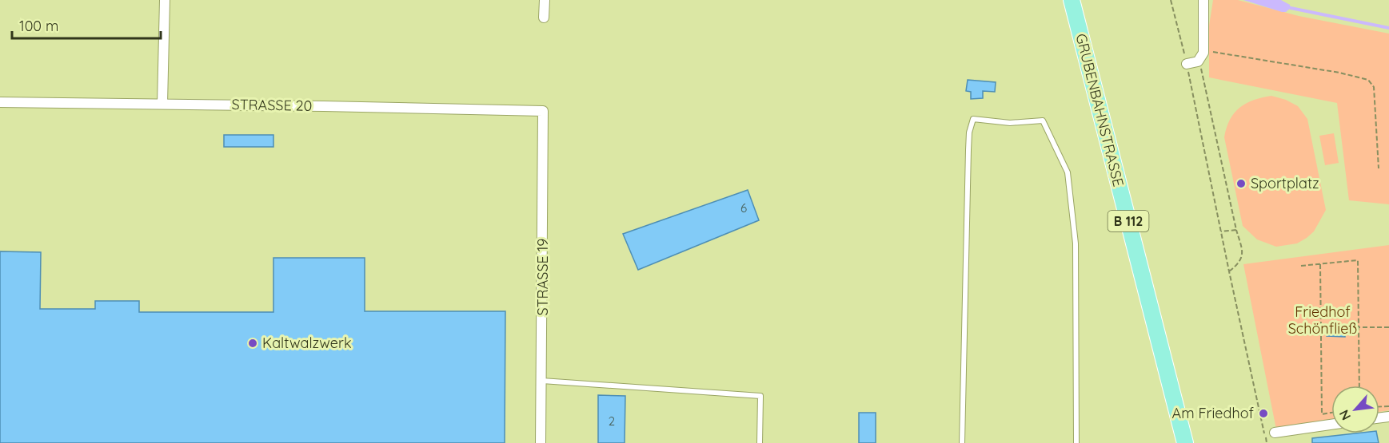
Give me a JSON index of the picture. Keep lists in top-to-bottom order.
{
  "streets": {
    "main road": ["GRUBENBAHNSTRASSE", "B 112"],
    "street": ["STRASSE 20", "STRASSE 19"]
  },
  "crossings": [
    ["STRASSE 20", "STRASSE 19"]
  ],
  "parks": ["Friedhof Schönfließ"],
  "places": ["Sportplatz", "Kaltwalzwerk", "Am Friedhof"],
  "house_numbers": ["6", "2"],
  "scale_bar": "100 m",
  "north": "bottom left"
}
